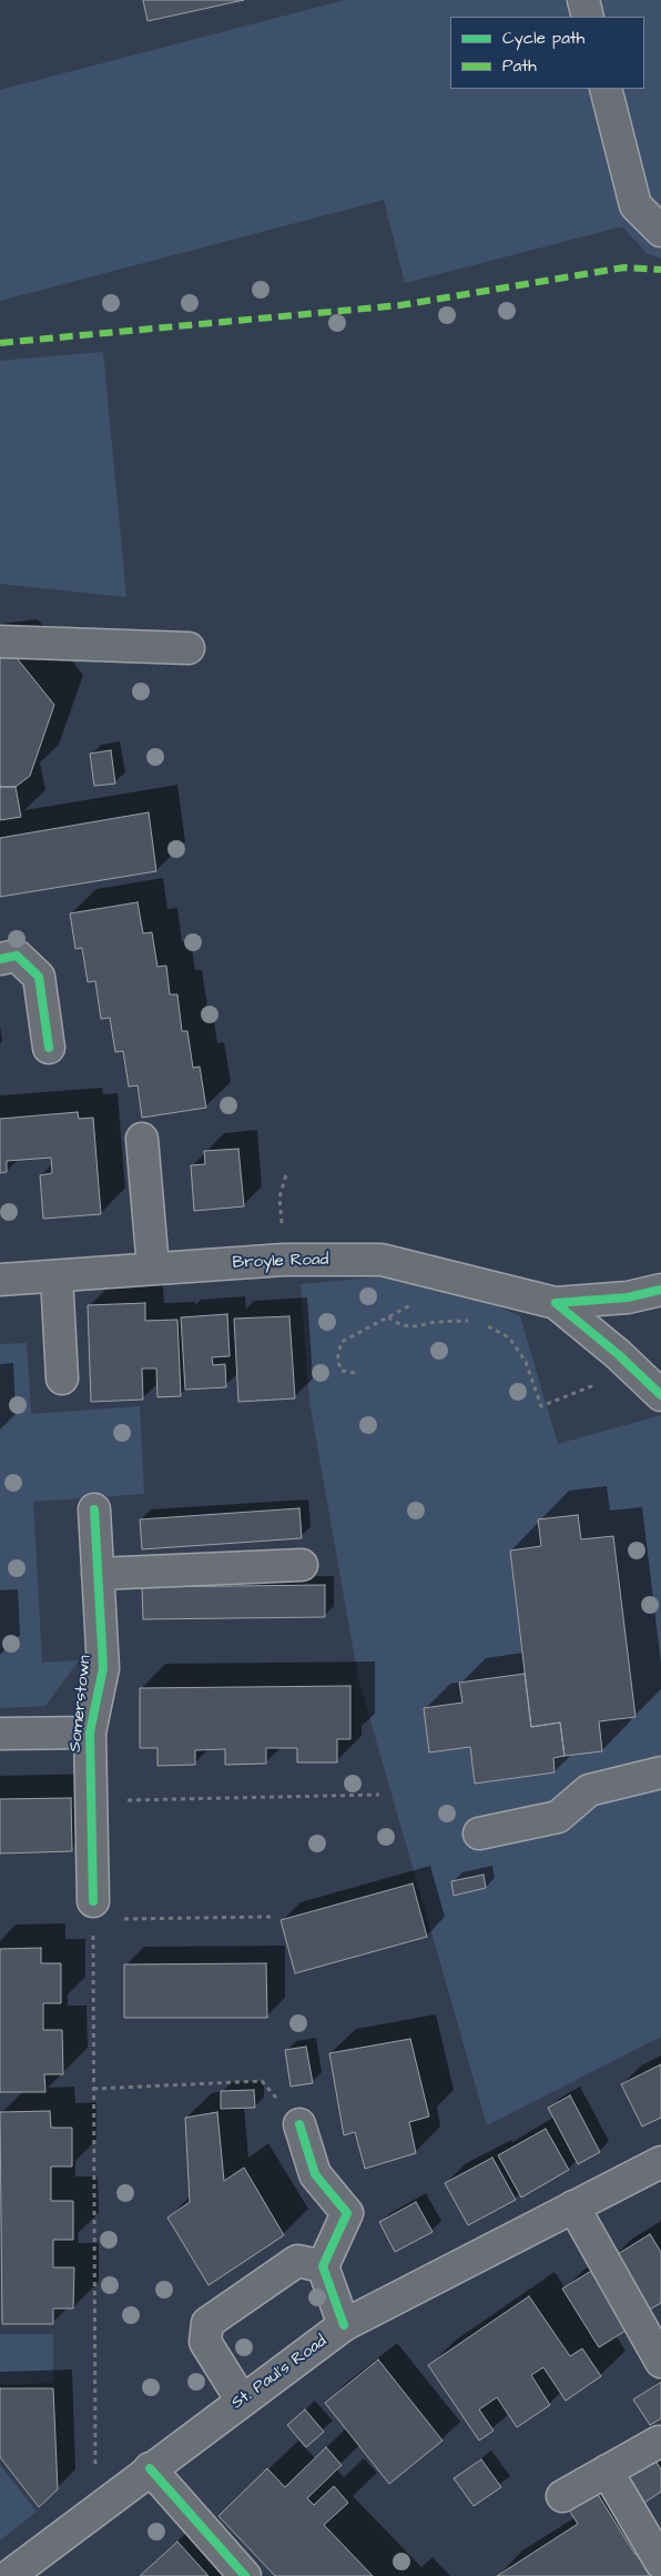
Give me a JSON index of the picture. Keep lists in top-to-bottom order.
{
  "streets": {
    "main road": ["Broyle Road", "Somerstown", "St. Paul's Road"]
  },
  "legend": ["Cycle path", "Path"]
}
